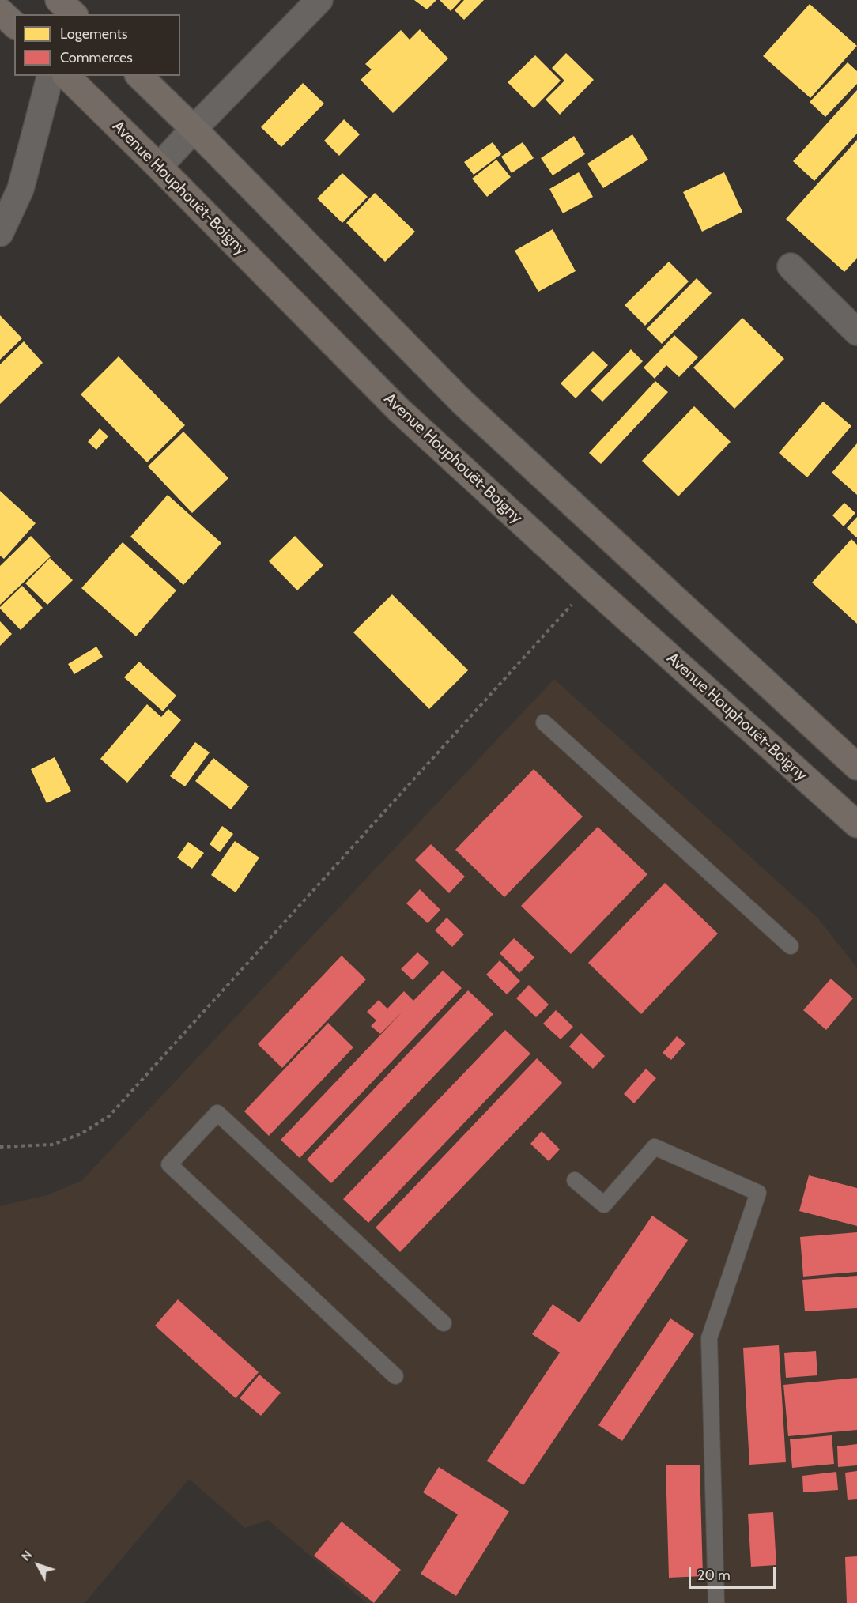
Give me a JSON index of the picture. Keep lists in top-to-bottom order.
{
  "streets": {
    "highway": ["Avenue Houphouët-Boigny"]
  },
  "legend": ["Logements", "Commerces"],
  "scale_bar": "20 m",
  "north": "top left"
}
